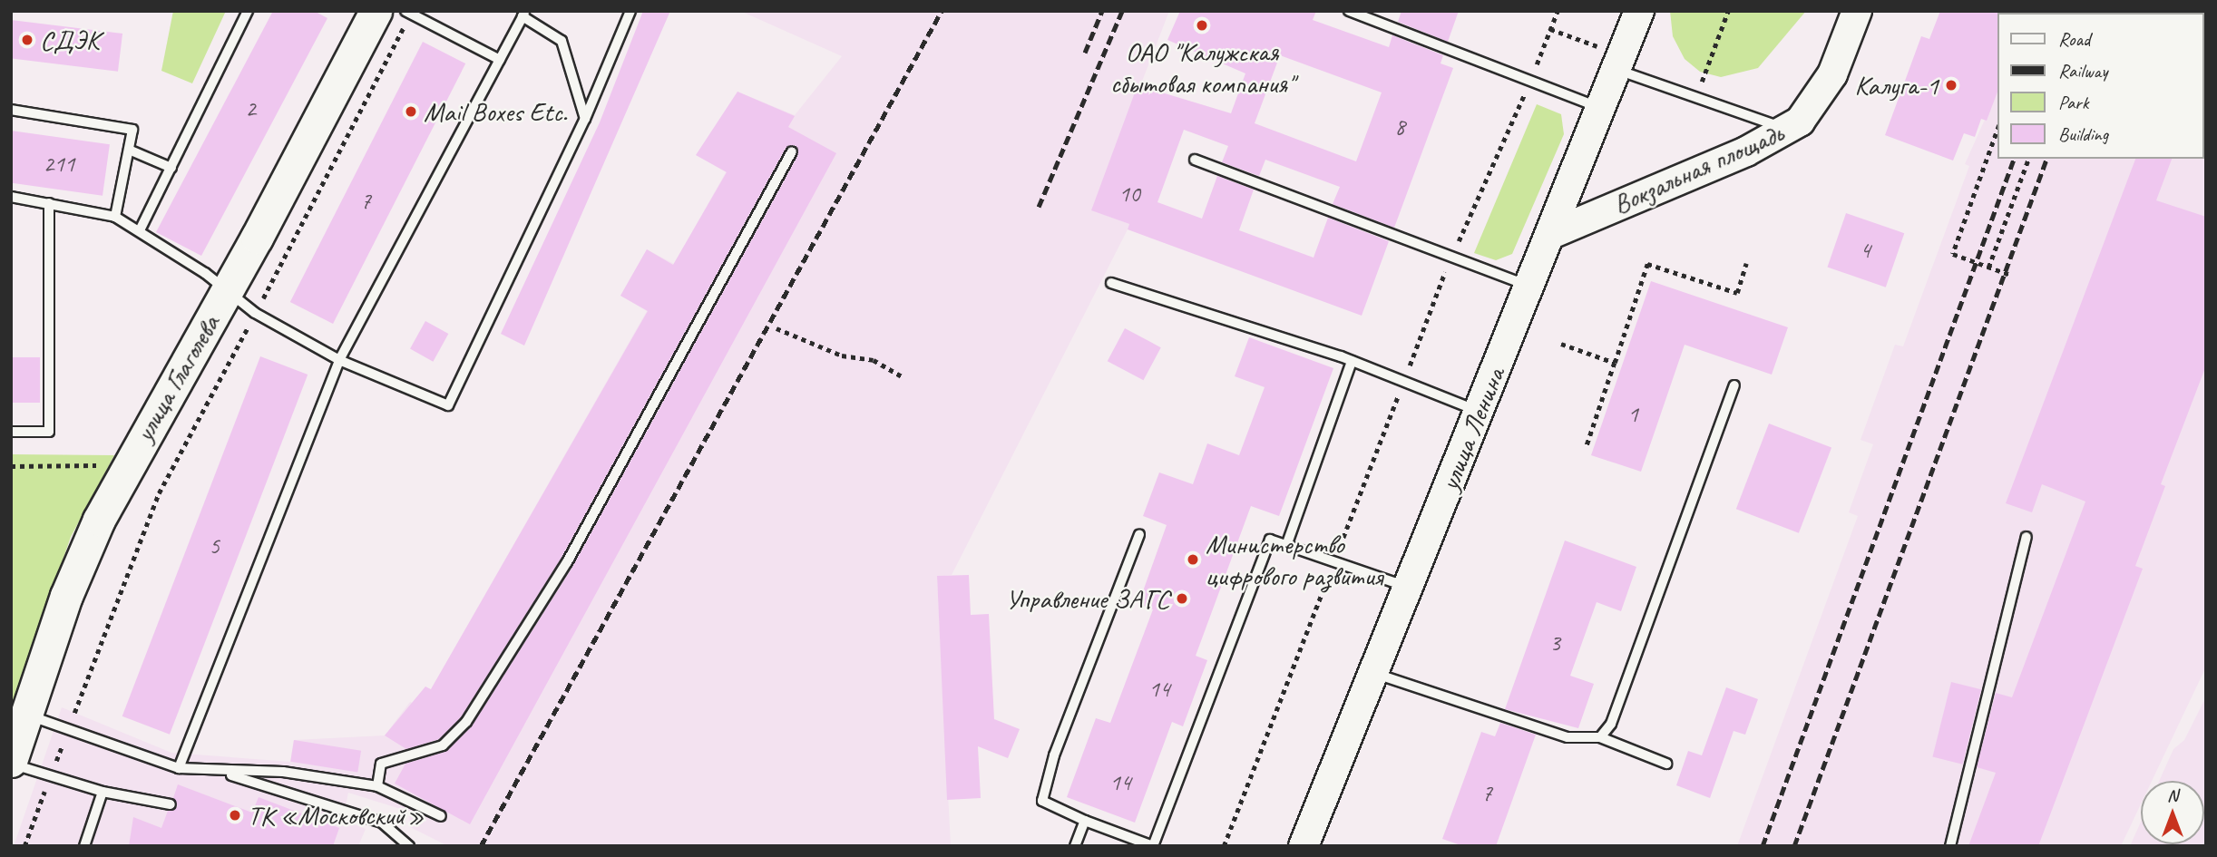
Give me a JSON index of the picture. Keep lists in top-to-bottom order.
{
  "streets": {
    "main road": ["Вокзальная площадь", "улица Глаголева", "улица Ленина"]
  },
  "crossings": [
    ["Вокзальная площадь", "улица Ленина"]
  ],
  "places": [
    "ОАО \"Калужская сбытовая компания\"",
    "СДЭК",
    "Калуга-1",
    "Mail Boxes Etc.",
    "Министерство цифрового развития",
    "Управление ЗАГС",
    "ТК «Московский»"
  ],
  "house_numbers": [
    "2",
    "8",
    "211",
    "10",
    "7",
    "4",
    "1",
    "5",
    "3",
    "14",
    "14",
    "7"
  ],
  "legend": [
    "Road",
    "Railway",
    "Park",
    "Building"
  ],
  "north": "top"
}
